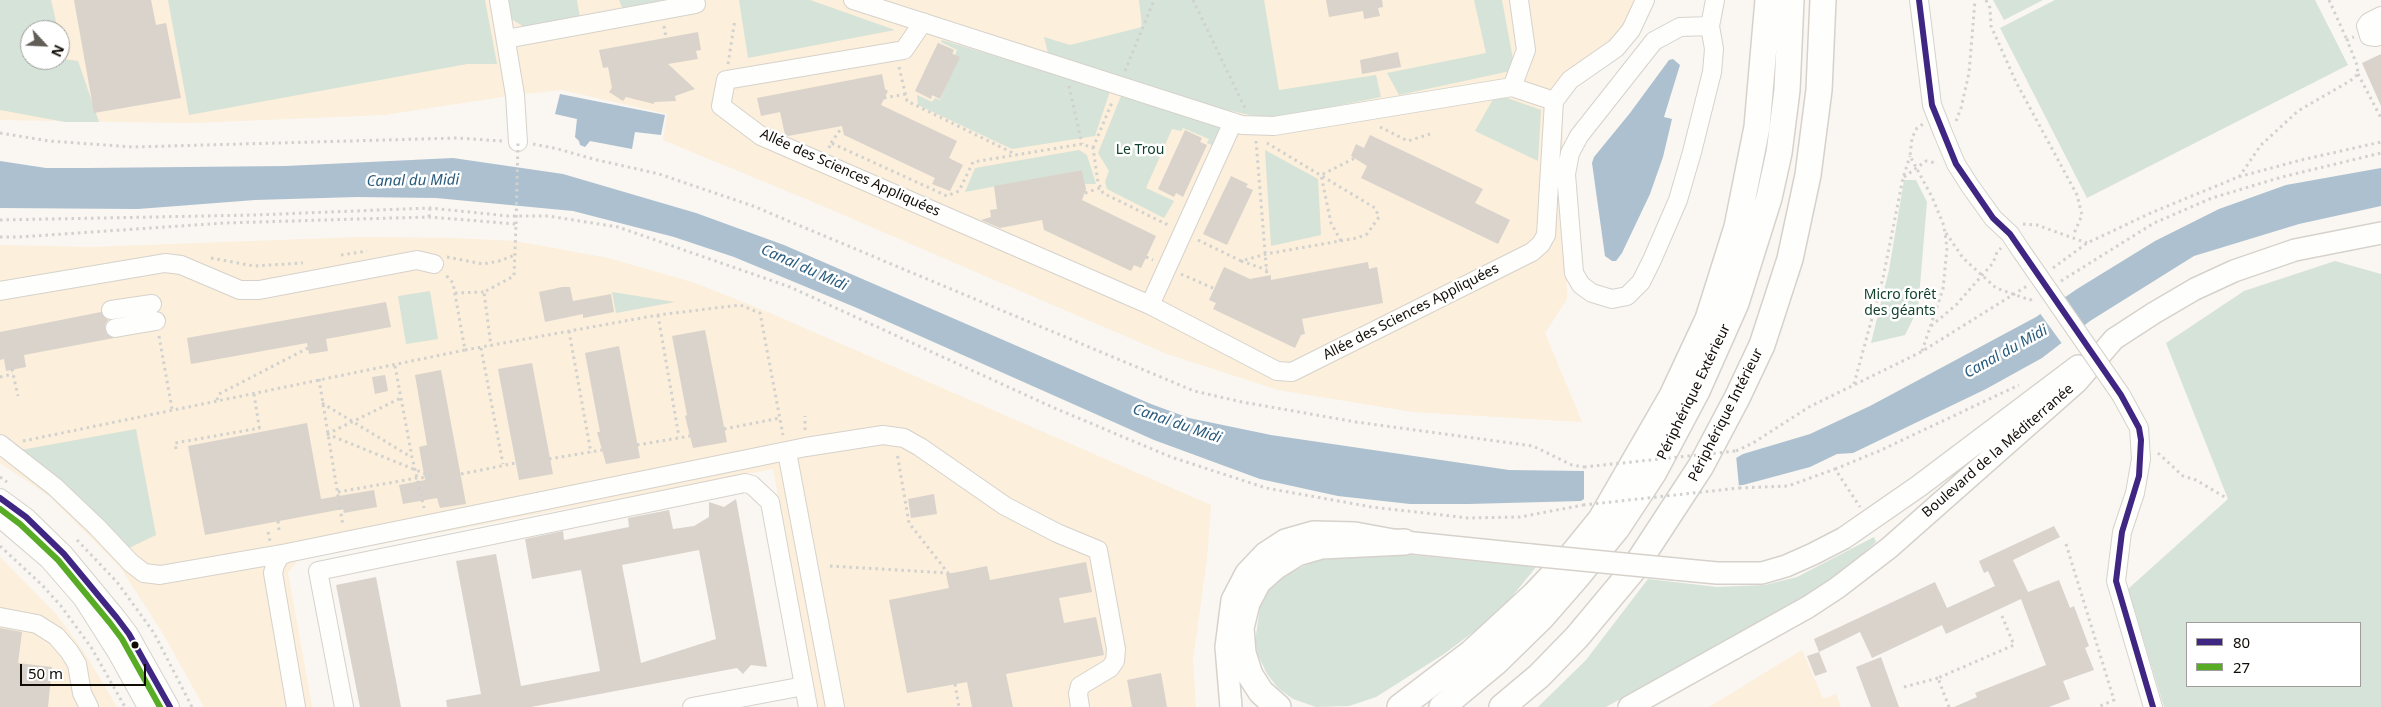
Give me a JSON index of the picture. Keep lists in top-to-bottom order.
{
  "streets": {
    "highway": ["Périphérique Extérieur", "Périphérique Intérieur"],
    "main road": ["Boulevard de la Méditerranée"],
    "street": ["Allée des Sciences Appliquées"]
  },
  "water": ["Canal du Midi"],
  "parks": ["Le Trou", "Micro forêt des géants"],
  "lines": ["transit line 80", "transit line 27"],
  "legend": ["80", "27"],
  "scale_bar": "50 m",
  "north": "bottom right"
}
